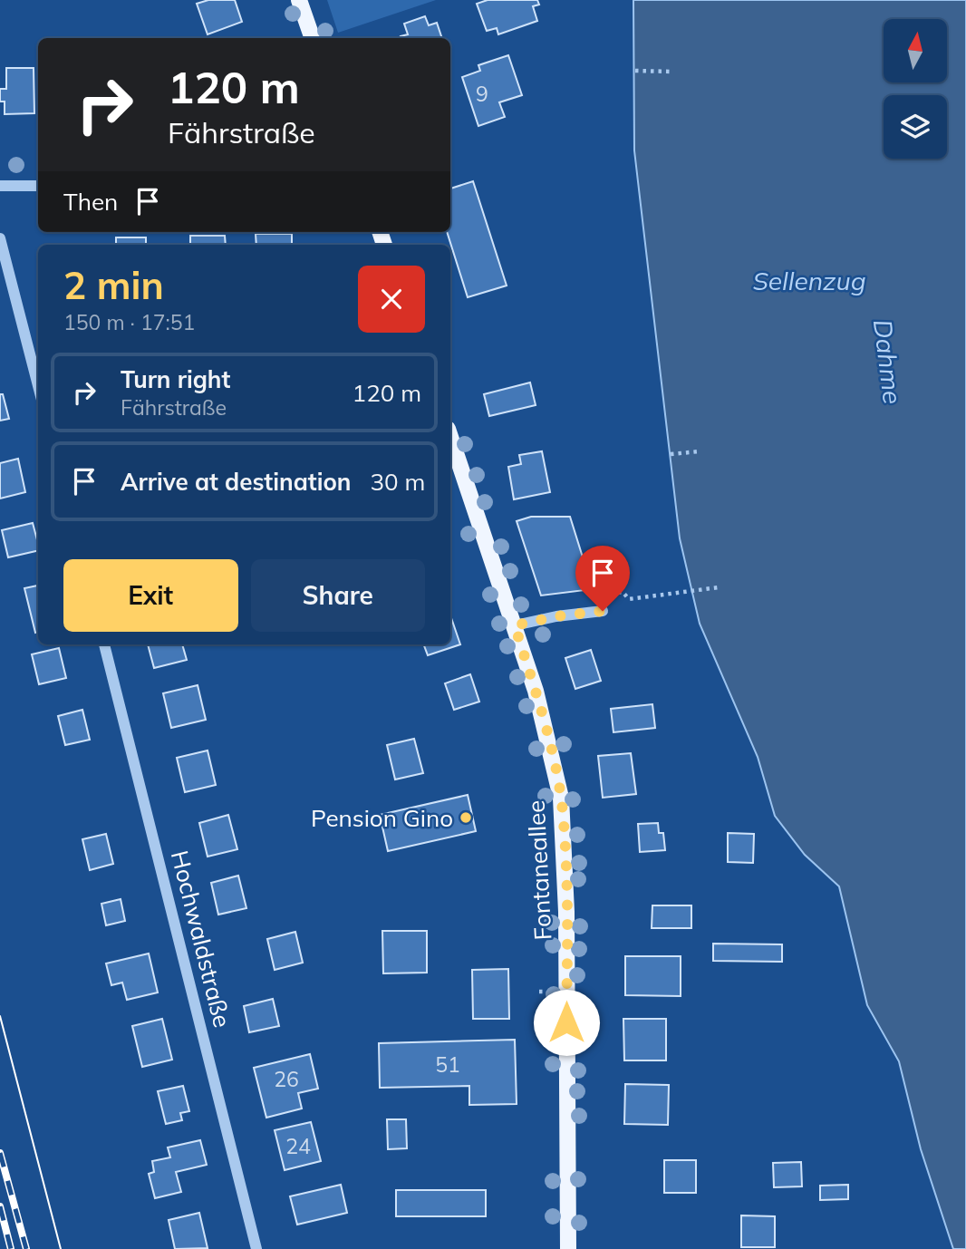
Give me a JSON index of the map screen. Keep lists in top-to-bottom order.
{
  "streets": {
    "main road": ["Fontaneallee"],
    "street": ["Hochwaldstraße"]
  },
  "water": ["Sellenzug", "Dahme"],
  "places": ["Pension Gino"],
  "house_numbers": [
    "9",
    "51",
    "26",
    "24"
  ],
  "north": "top",
  "page": {
    "turn": ["120 m", "Fährstraße"],
    "then": "Then",
    "heading": ["2 min", "150 m · 17:51"],
    "list": [
      {
        "name": "Turn right",
        "note": "Fährstraße",
        "value": "120 m"
      },
      {
        "name": "Arrive at destination",
        "value": "30 m"
      }
    ],
    "buttons": ["Exit", "Share"]
  }
}
